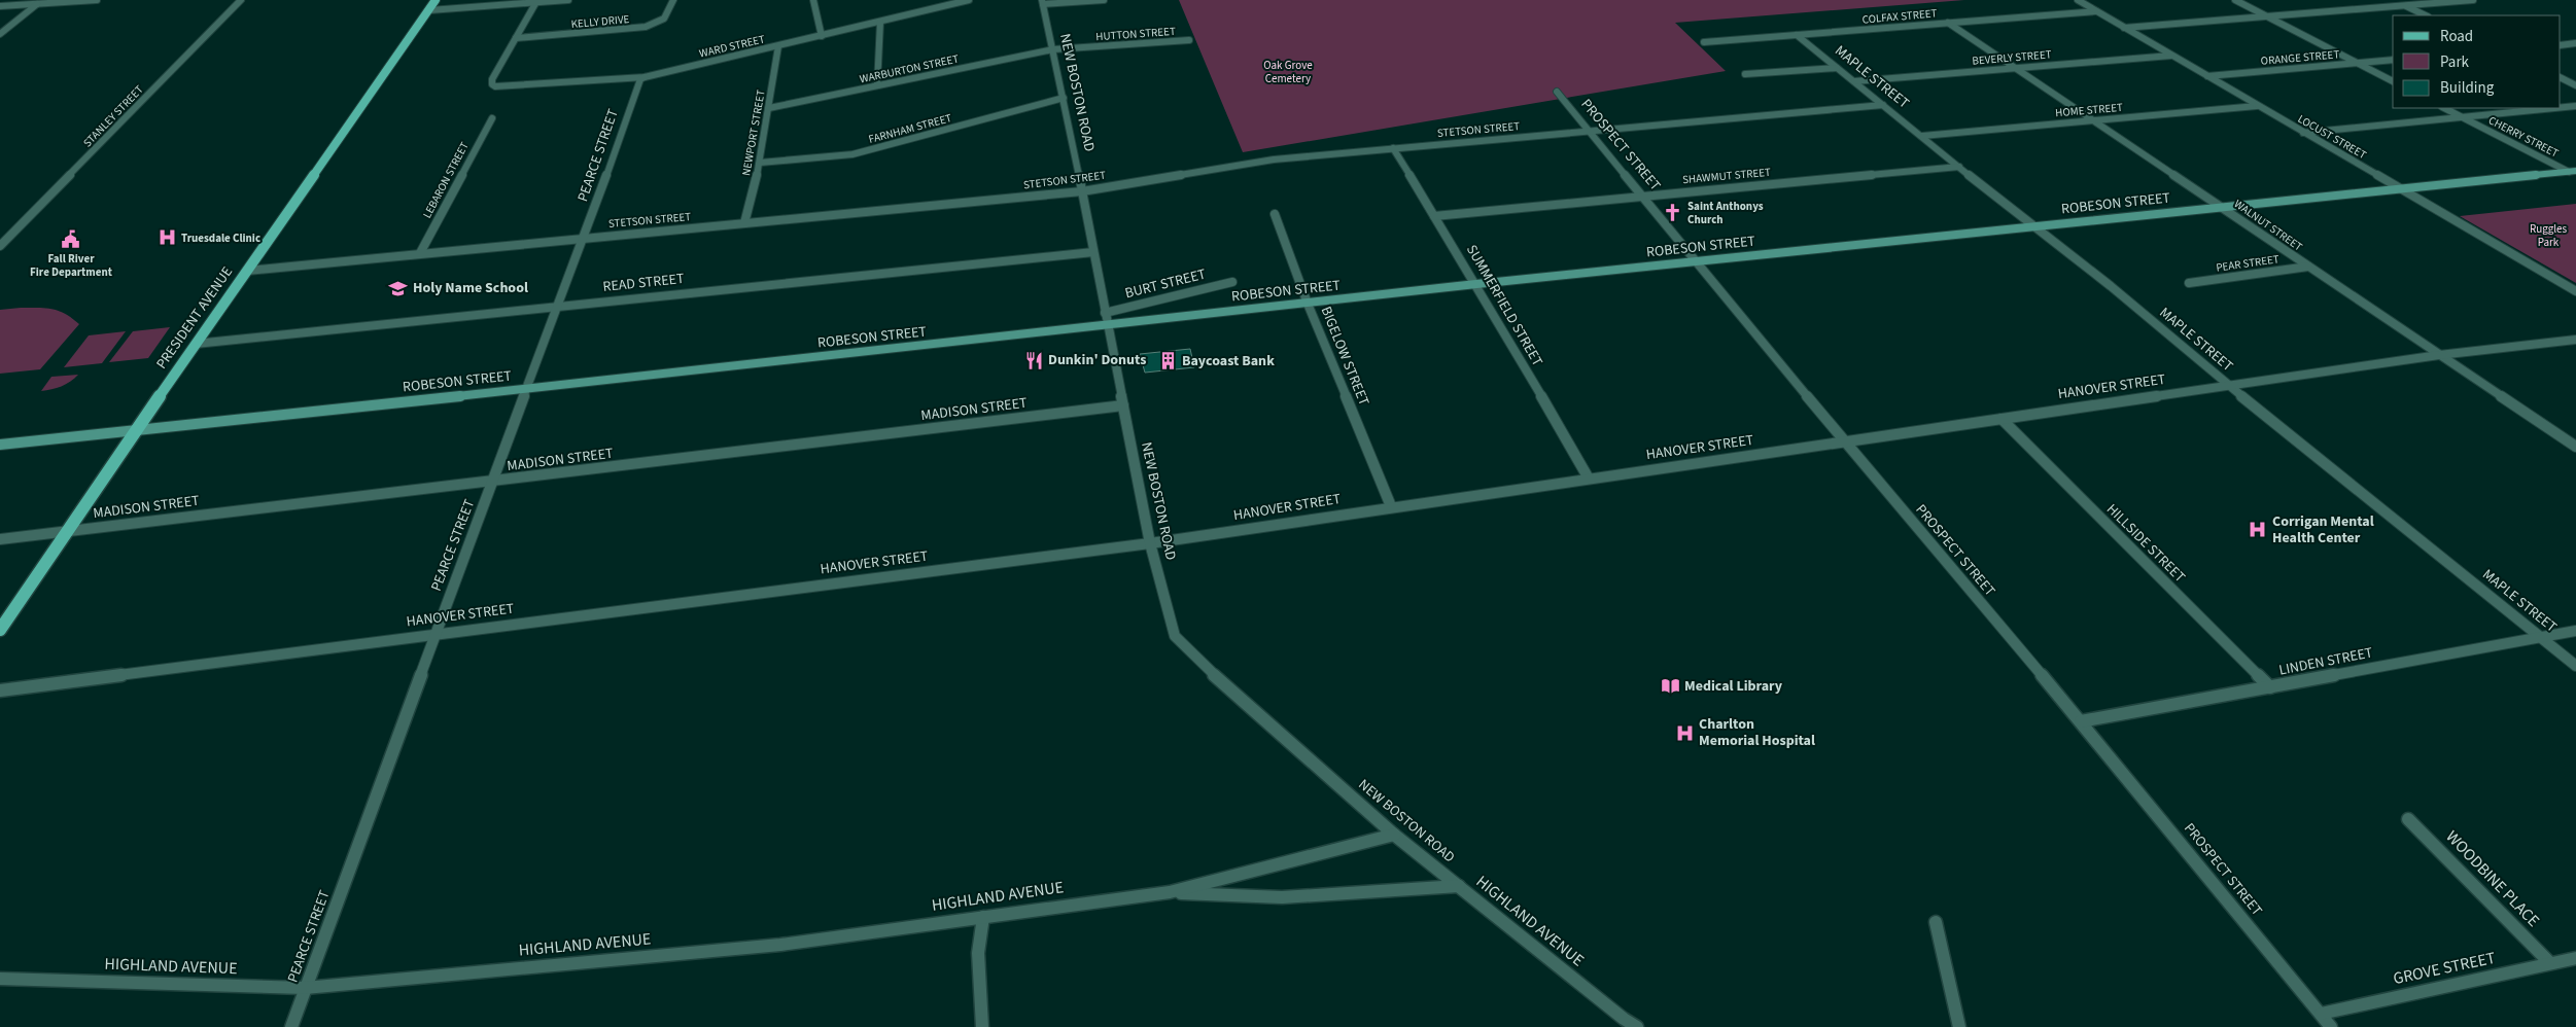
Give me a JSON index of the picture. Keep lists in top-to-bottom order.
{
  "streets": {
    "main road": ["ROBESON STREET", "PRESIDENT AVENUE"],
    "street": [
      "COLFAX STREET",
      "KELLY DRIVE",
      "HUTTON STREET",
      "WARD STREET",
      "BEVERLY STREET",
      "ORANGE STREET",
      "WARBURTON STREET",
      "MAPLE STREET",
      "NEW BOSTON ROAD",
      "HOME STREET",
      "STANLEY STREET",
      "FARNHAM STREET",
      "STETSON STREET",
      "NEWPORT STREET",
      "LOCUST STREET",
      "CHERRY STREET",
      "PROSPECT STREET",
      "PEARCE STREET",
      "SHAWMUT STREET",
      "LEBARON STREET",
      "WALNUT STREET",
      "PEAR STREET",
      "READ STREET",
      "BURT STREET",
      "SUMMERFIELD STREET",
      "BIGELOW STREET",
      "HANOVER STREET",
      "MADISON STREET",
      "HILLSIDE STREET",
      "LINDEN STREET",
      "WOODBINE PLACE",
      "HIGHLAND AVENUE",
      "GROVE STREET"
    ]
  },
  "crossings": [
    ["COLFAX STREET", "MAPLE STREET"],
    ["COLFAX STREET", "LOCUST STREET"],
    ["COLFAX STREET", "WALNUT STREET"],
    ["KELLY DRIVE", "WARD STREET"],
    ["HUTTON STREET", "WARBURTON STREET"],
    ["HUTTON STREET", "NEW BOSTON ROAD"],
    ["WARD STREET", "NEWPORT STREET"],
    ["WARD STREET", "PEARCE STREET"],
    ["BEVERLY STREET", "MAPLE STREET"],
    ["BEVERLY STREET", "LOCUST STREET"],
    ["BEVERLY STREET", "WALNUT STREET"],
    ["ORANGE STREET", "LOCUST STREET"],
    ["WARBURTON STREET", "NEW BOSTON ROAD"],
    ["WARBURTON STREET", "NEWPORT STREET"],
    ["MAPLE STREET", "HOME STREET"],
    ["MAPLE STREET", "STETSON STREET"],
    ["MAPLE STREET", "SHAWMUT STREET"],
    ["MAPLE STREET", "ROBESON STREET"],
    ["MAPLE STREET", "HANOVER STREET"],
    ["MAPLE STREET", "LINDEN STREET"],
    ["NEW BOSTON ROAD", "FARNHAM STREET"],
    ["NEW BOSTON ROAD", "STETSON STREET"],
    ["NEW BOSTON ROAD", "ROBESON STREET"],
    ["NEW BOSTON ROAD", "READ STREET"],
    ["NEW BOSTON ROAD", "BURT STREET"],
    ["NEW BOSTON ROAD", "HANOVER STREET"],
    ["NEW BOSTON ROAD", "MADISON STREET"],
    ["NEW BOSTON ROAD", "HIGHLAND AVENUE"],
    ["HOME STREET", "LOCUST STREET"],
    ["HOME STREET", "WALNUT STREET"],
    ["FARNHAM STREET", "NEWPORT STREET"],
    ["STETSON STREET", "NEWPORT STREET"],
    ["STETSON STREET", "PROSPECT STREET"],
    ["STETSON STREET", "PEARCE STREET"],
    ["STETSON STREET", "LEBARON STREET"],
    ["STETSON STREET", "SUMMERFIELD STREET"],
    ["STETSON STREET", "PRESIDENT AVENUE"],
    ["LOCUST STREET", "ROBESON STREET"],
    ["CHERRY STREET", "ROBESON STREET"],
    ["PROSPECT STREET", "SHAWMUT STREET"],
    ["PROSPECT STREET", "ROBESON STREET"],
    ["PROSPECT STREET", "HANOVER STREET"],
    ["PROSPECT STREET", "LINDEN STREET"],
    ["PROSPECT STREET", "GROVE STREET"],
    ["PEARCE STREET", "ROBESON STREET"],
    ["PEARCE STREET", "READ STREET"],
    ["PEARCE STREET", "HANOVER STREET"],
    ["PEARCE STREET", "MADISON STREET"],
    ["PEARCE STREET", "HIGHLAND AVENUE"],
    ["SHAWMUT STREET", "SUMMERFIELD STREET"],
    ["ROBESON STREET", "WALNUT STREET"],
    ["ROBESON STREET", "SUMMERFIELD STREET"],
    ["ROBESON STREET", "PRESIDENT AVENUE"],
    ["ROBESON STREET", "BIGELOW STREET"],
    ["WALNUT STREET", "PEAR STREET"],
    ["WALNUT STREET", "HANOVER STREET"],
    ["READ STREET", "PRESIDENT AVENUE"],
    ["SUMMERFIELD STREET", "HANOVER STREET"],
    ["PRESIDENT AVENUE", "MADISON STREET"],
    ["BIGELOW STREET", "HANOVER STREET"],
    ["HANOVER STREET", "HILLSIDE STREET"],
    ["HILLSIDE STREET", "LINDEN STREET"],
    ["WOODBINE PLACE", "GROVE STREET"]
  ],
  "parks": ["Oak Grove Cemetery", "Ruggles Park"],
  "places": {
    "church": ["Saint Anthonys Church"],
    "hospital": ["Truesdale Clinic", "Corrigan Mental Health Center", "Charlton Memorial Hospital"],
    "public building": ["Fall River Fire Department"],
    "school or university": ["Holy Name School"],
    "restaurant": ["Dunkin' Donuts"],
    "building": ["Baycoast Bank"],
    "library": ["Medical Library"]
  },
  "legend": ["Road", "Park", "Building"]
}
